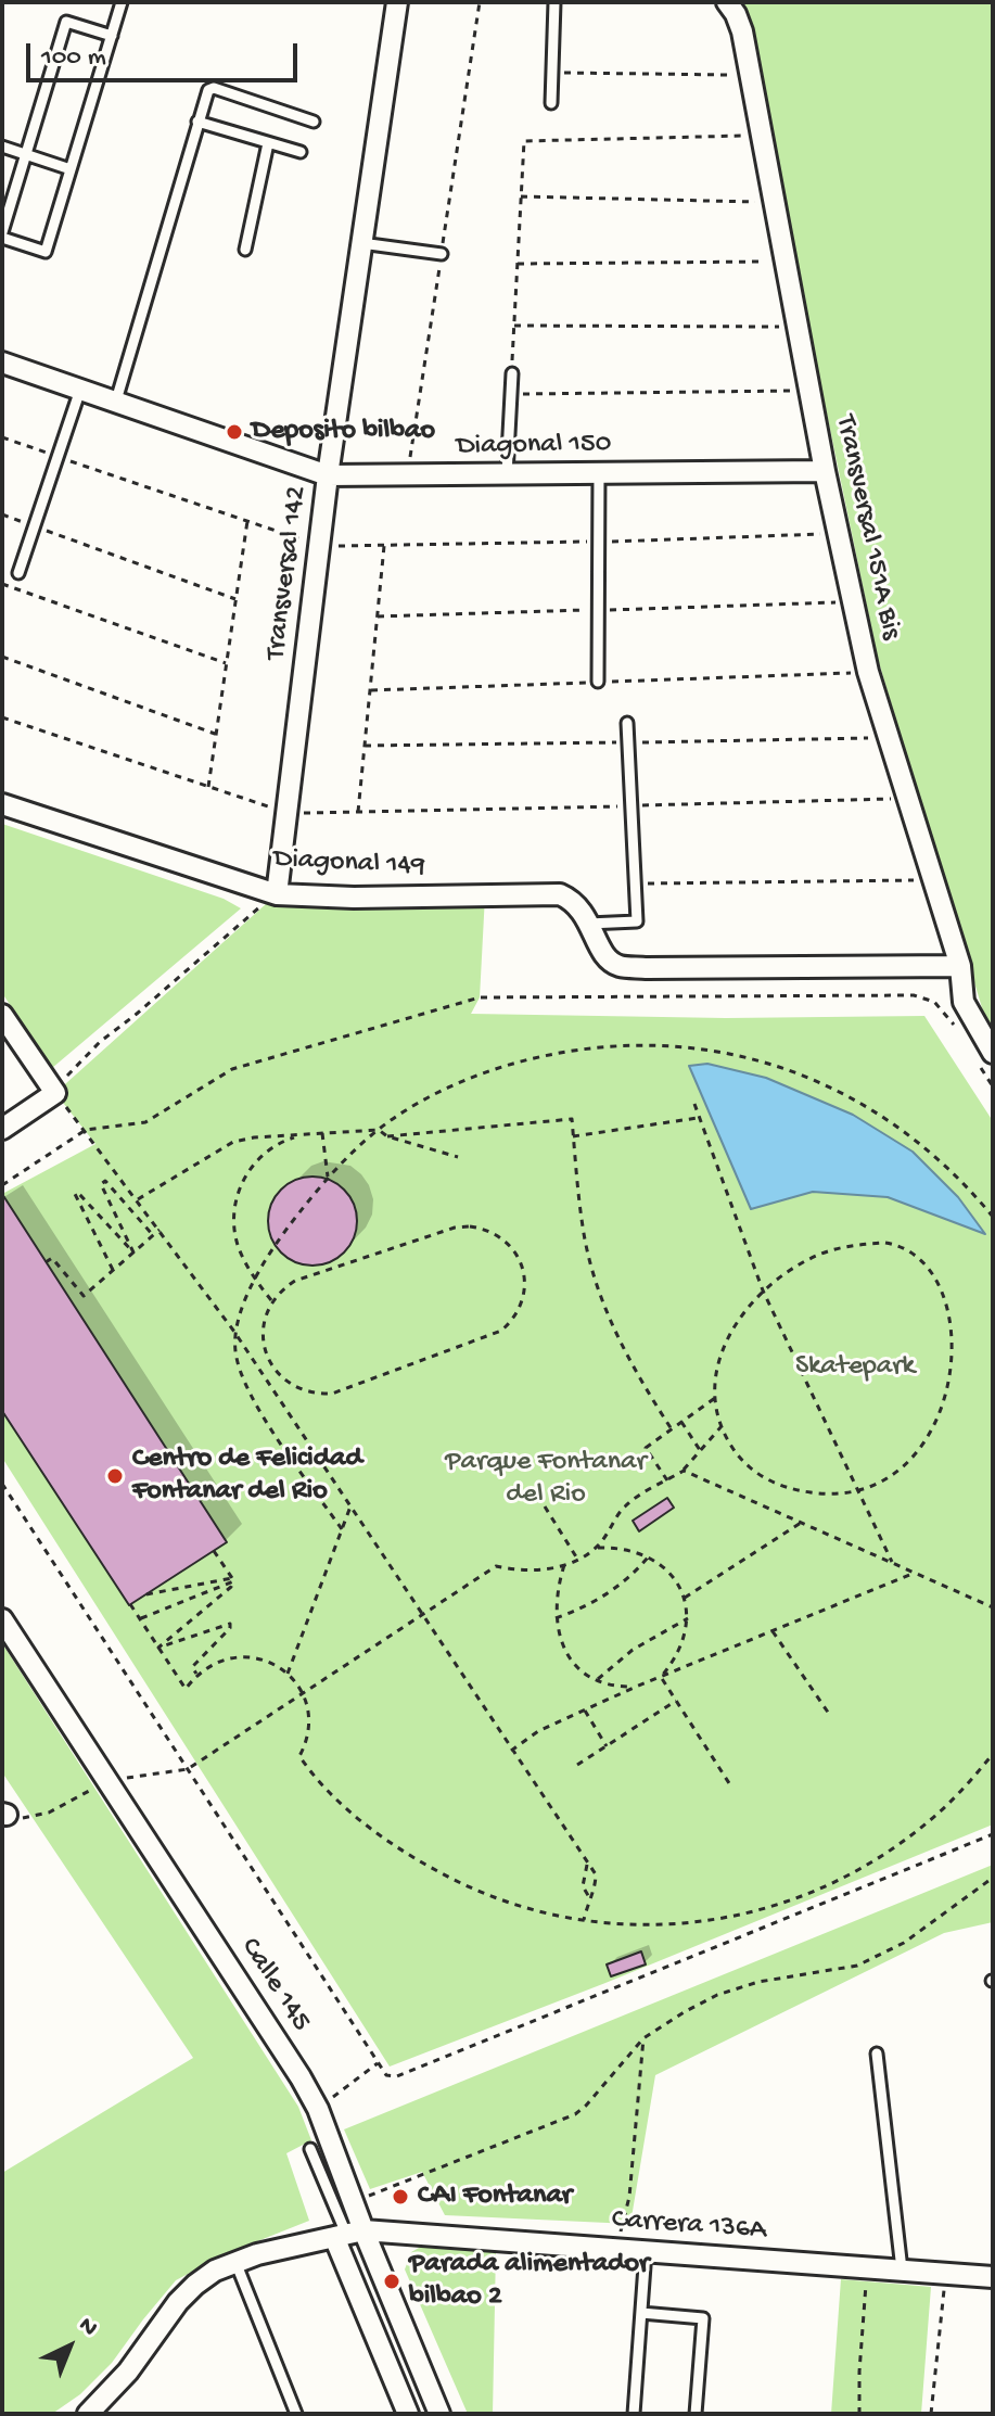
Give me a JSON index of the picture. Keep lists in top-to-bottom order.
{
  "streets": {
    "street": [
      "Diagonal 150",
      "Transversal 151A Bis",
      "Transversal 142",
      "Diagonal 149",
      "Calle 145",
      "Carrera 136A"
    ]
  },
  "crossings": [
    ["Diagonal 150", "Transversal 151A Bis"],
    ["Diagonal 150", "Transversal 142"],
    ["Transversal 142", "Diagonal 149"],
    ["Calle 145", "Carrera 136A"]
  ],
  "parks": ["Skatepark", "Parque Fontanar del Rio"],
  "places": [
    "Deposito bilbao",
    "Centro de Felicidad Fontanar del Rio",
    "CAI Fontanar",
    "Parada alimentador bilbao 2"
  ],
  "scale_bar": "100 m",
  "north": "top right"
}
